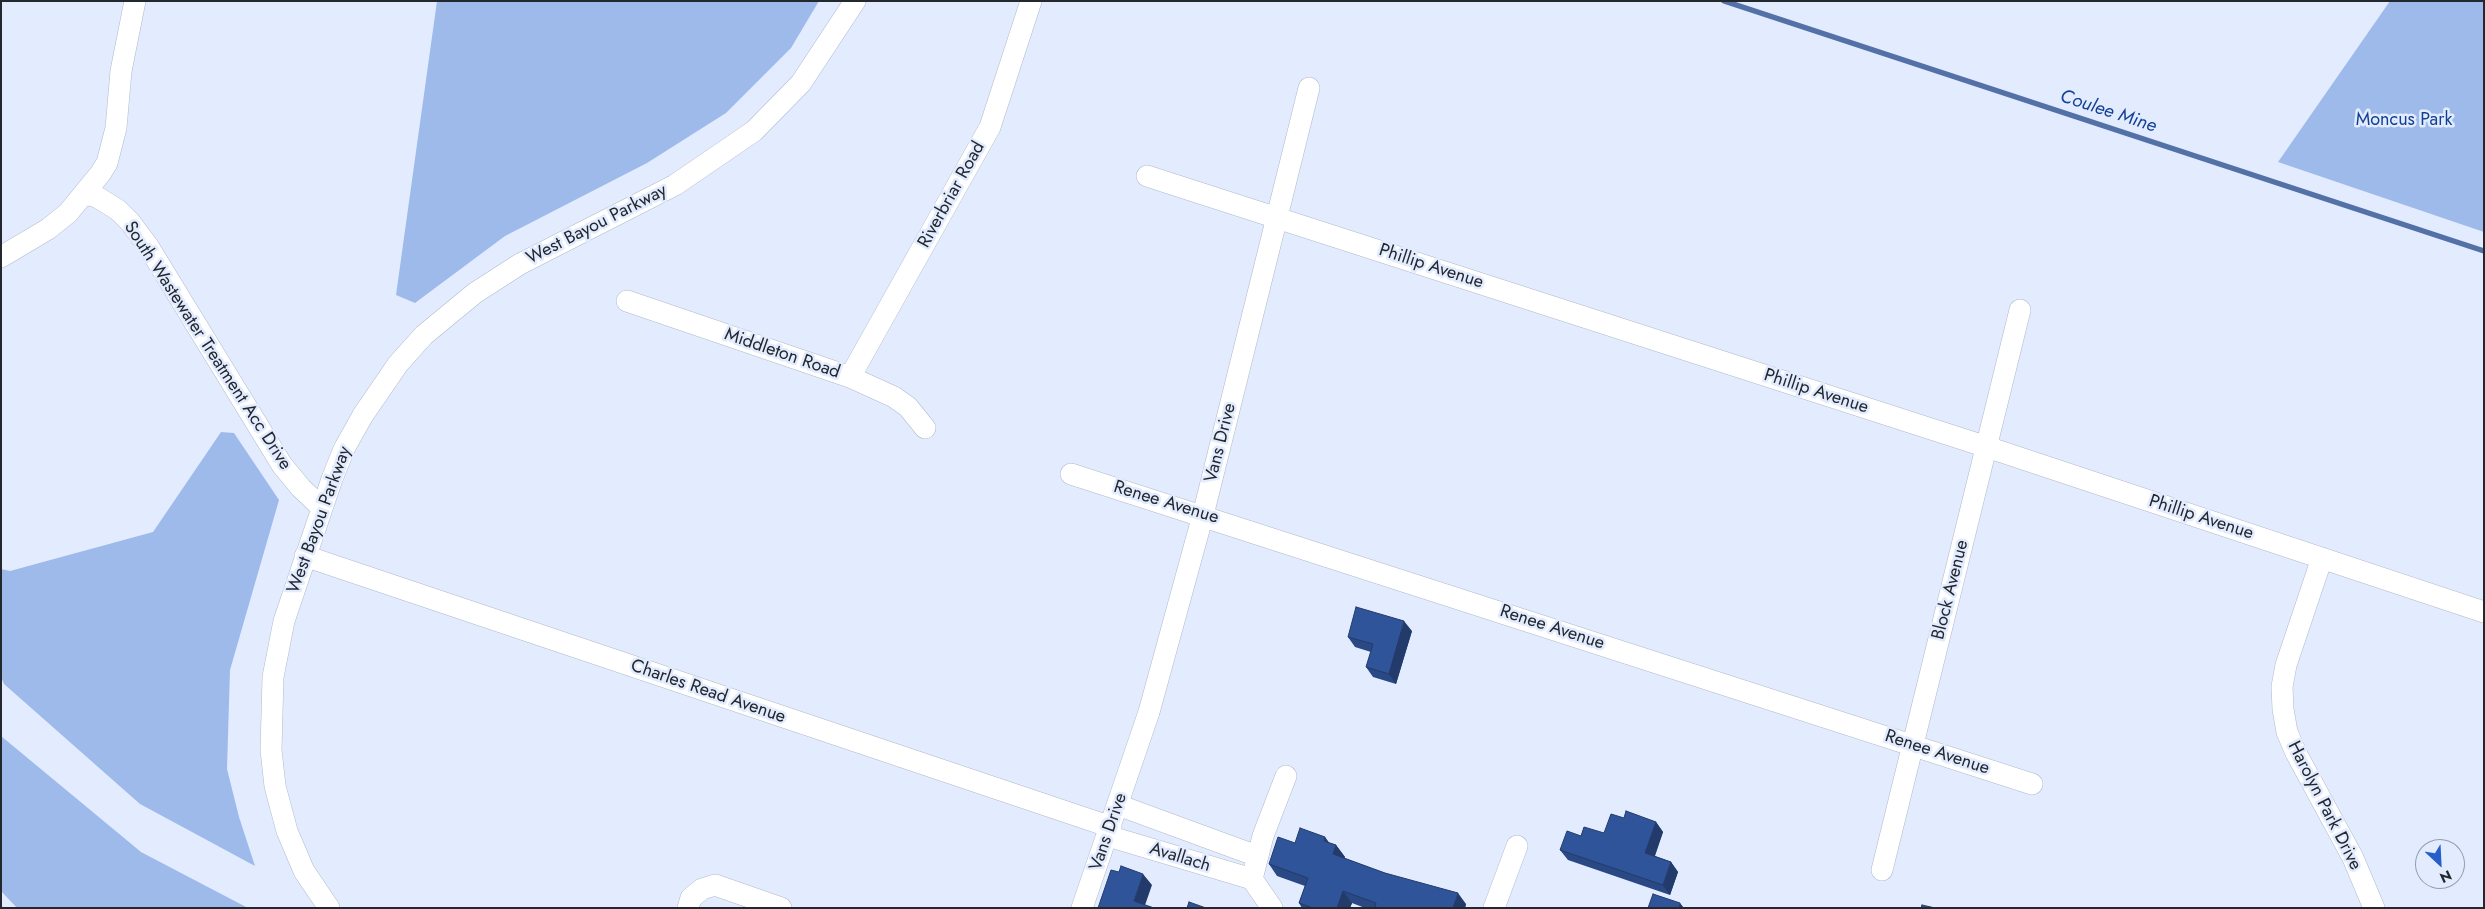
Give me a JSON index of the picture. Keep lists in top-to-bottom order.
{
  "streets": {
    "street": [
      "Riverbriar Road",
      "West Bayou Parkway",
      "Phillip Avenue",
      "South Wastewater Treatment Acc Drive",
      "Middleton Road",
      "Vans Drive",
      "Renee Avenue",
      "Block Avenue",
      "Charles Read Avenue",
      "Harolyn Park Drive",
      "Avallach"
    ]
  },
  "crossings": [
    ["Riverbriar Road", "Middleton Road"],
    ["West Bayou Parkway", "South Wastewater Treatment Acc Drive"],
    ["West Bayou Parkway", "Charles Read Avenue"],
    ["Phillip Avenue", "Vans Drive"],
    ["Phillip Avenue", "Block Avenue"],
    ["Phillip Avenue", "Harolyn Park Drive"],
    ["Vans Drive", "Renee Avenue"],
    ["Vans Drive", "Charles Read Avenue"],
    ["Vans Drive", "Avallach"],
    ["Renee Avenue", "Block Avenue"],
    ["Charles Read Avenue", "Avallach"]
  ],
  "water": ["Coulee Mine"],
  "parks": ["Moncus Park"],
  "north": "bottom right"
}
